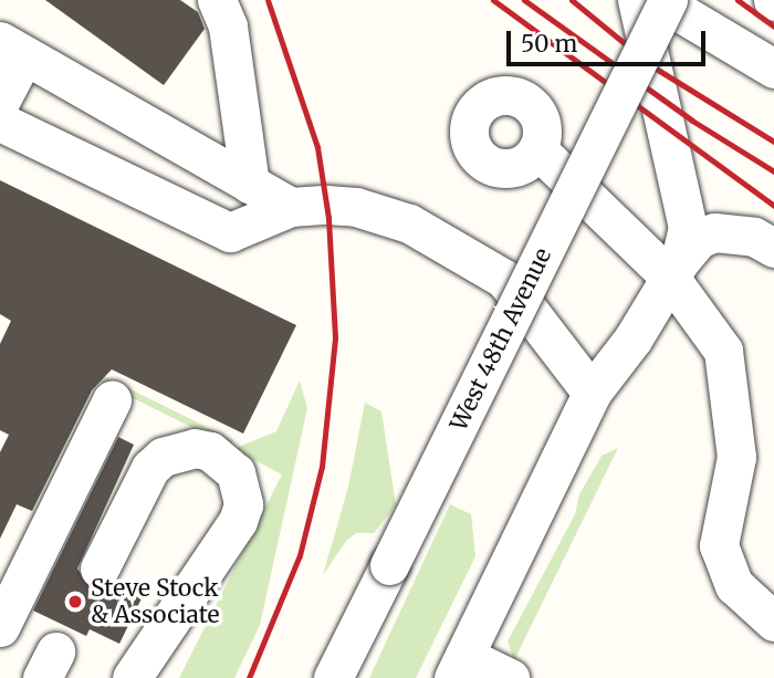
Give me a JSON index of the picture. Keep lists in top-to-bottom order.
{
  "streets": {
    "street": ["West 48th Avenue"]
  },
  "places": ["Steve Stock & Associate"],
  "scale_bar": "50 m"
}
